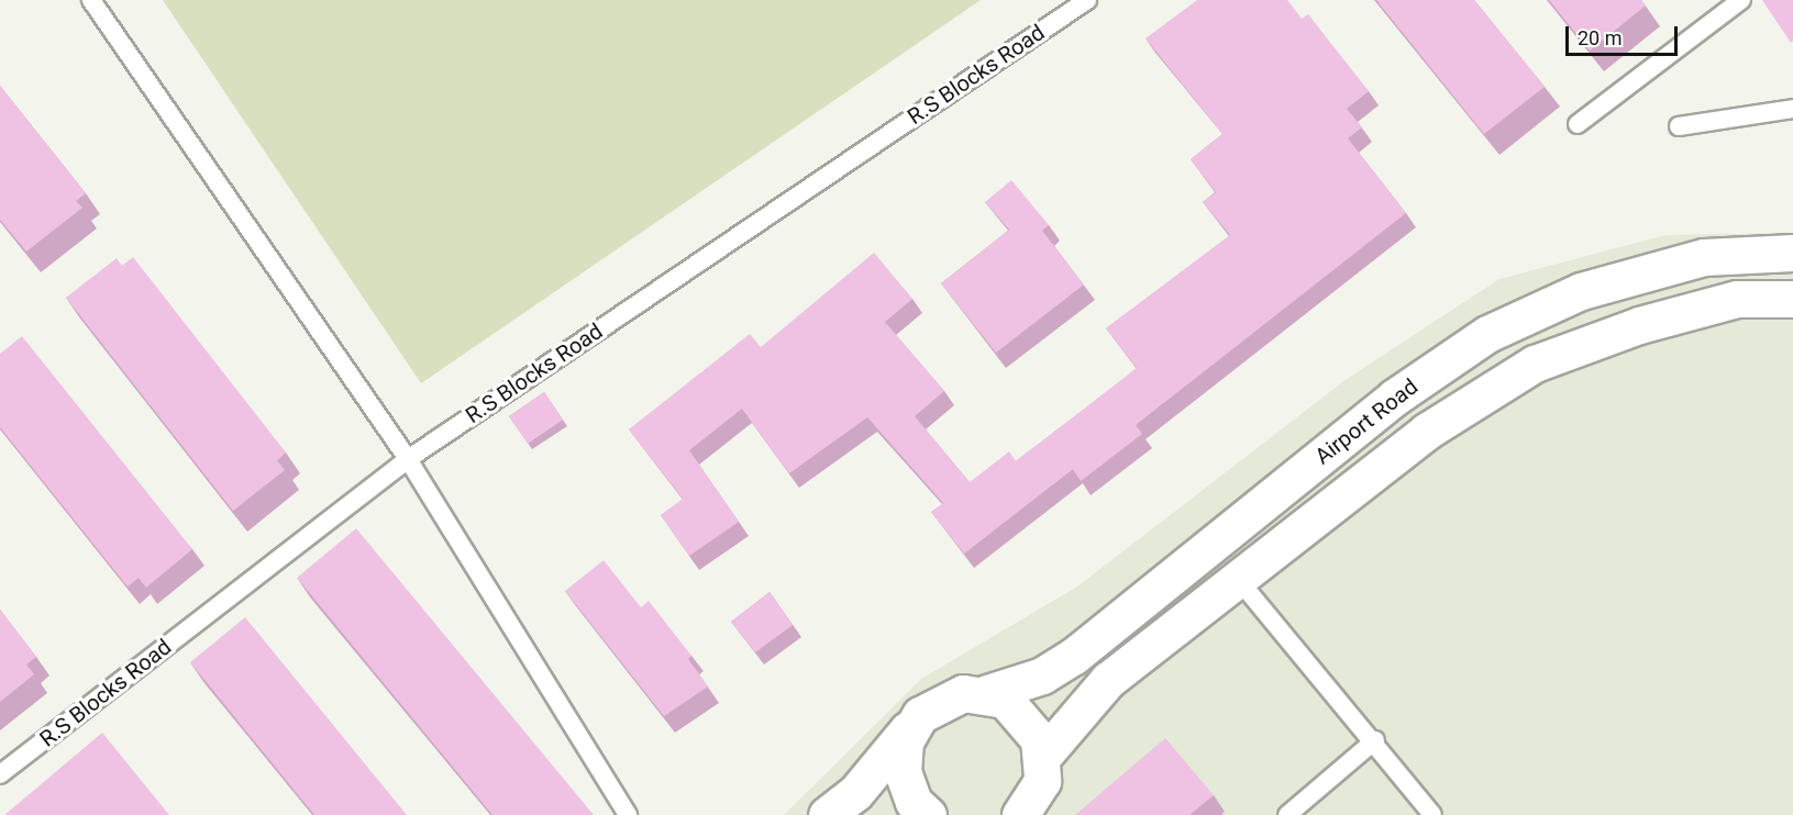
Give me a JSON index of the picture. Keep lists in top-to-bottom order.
{
  "streets": {
    "main road": ["Airport Road"],
    "lane": ["R.S Blocks Road"]
  },
  "scale_bar": "20 m"
}
